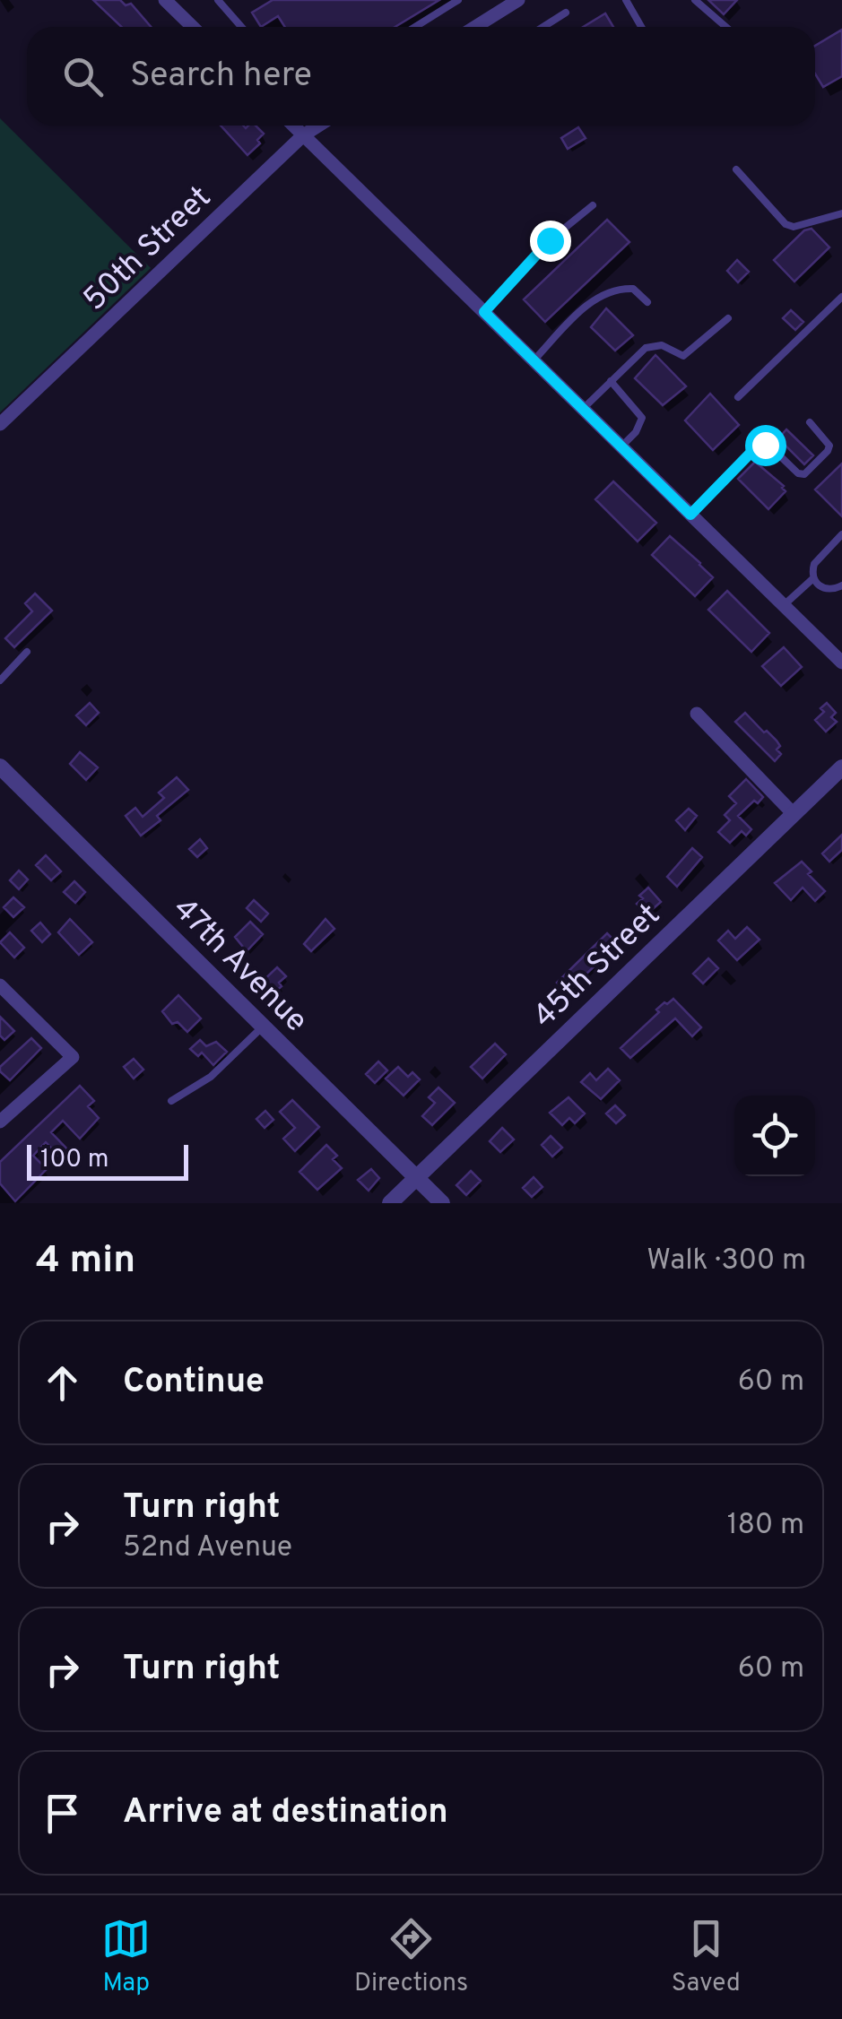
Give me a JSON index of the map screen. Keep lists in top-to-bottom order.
{
  "streets": {
    "street": ["50th Street", "47th Avenue", "45th Street"]
  },
  "crossings": [
    ["47th Avenue", "45th Street"]
  ],
  "scale_bar": "100 m",
  "page": {
    "search": "Search here",
    "scale": "100 m",
    "heading": ["4 min", "Walk · 300 m"],
    "list": [
      ["Continue", "60 m"],
      ["Turn right", "52nd Avenue", "180 m"],
      ["Turn right", "60 m"],
      "Arrive at destination"
    ],
    "nav": ["Map", "Directions", "Saved"]
  }
}
